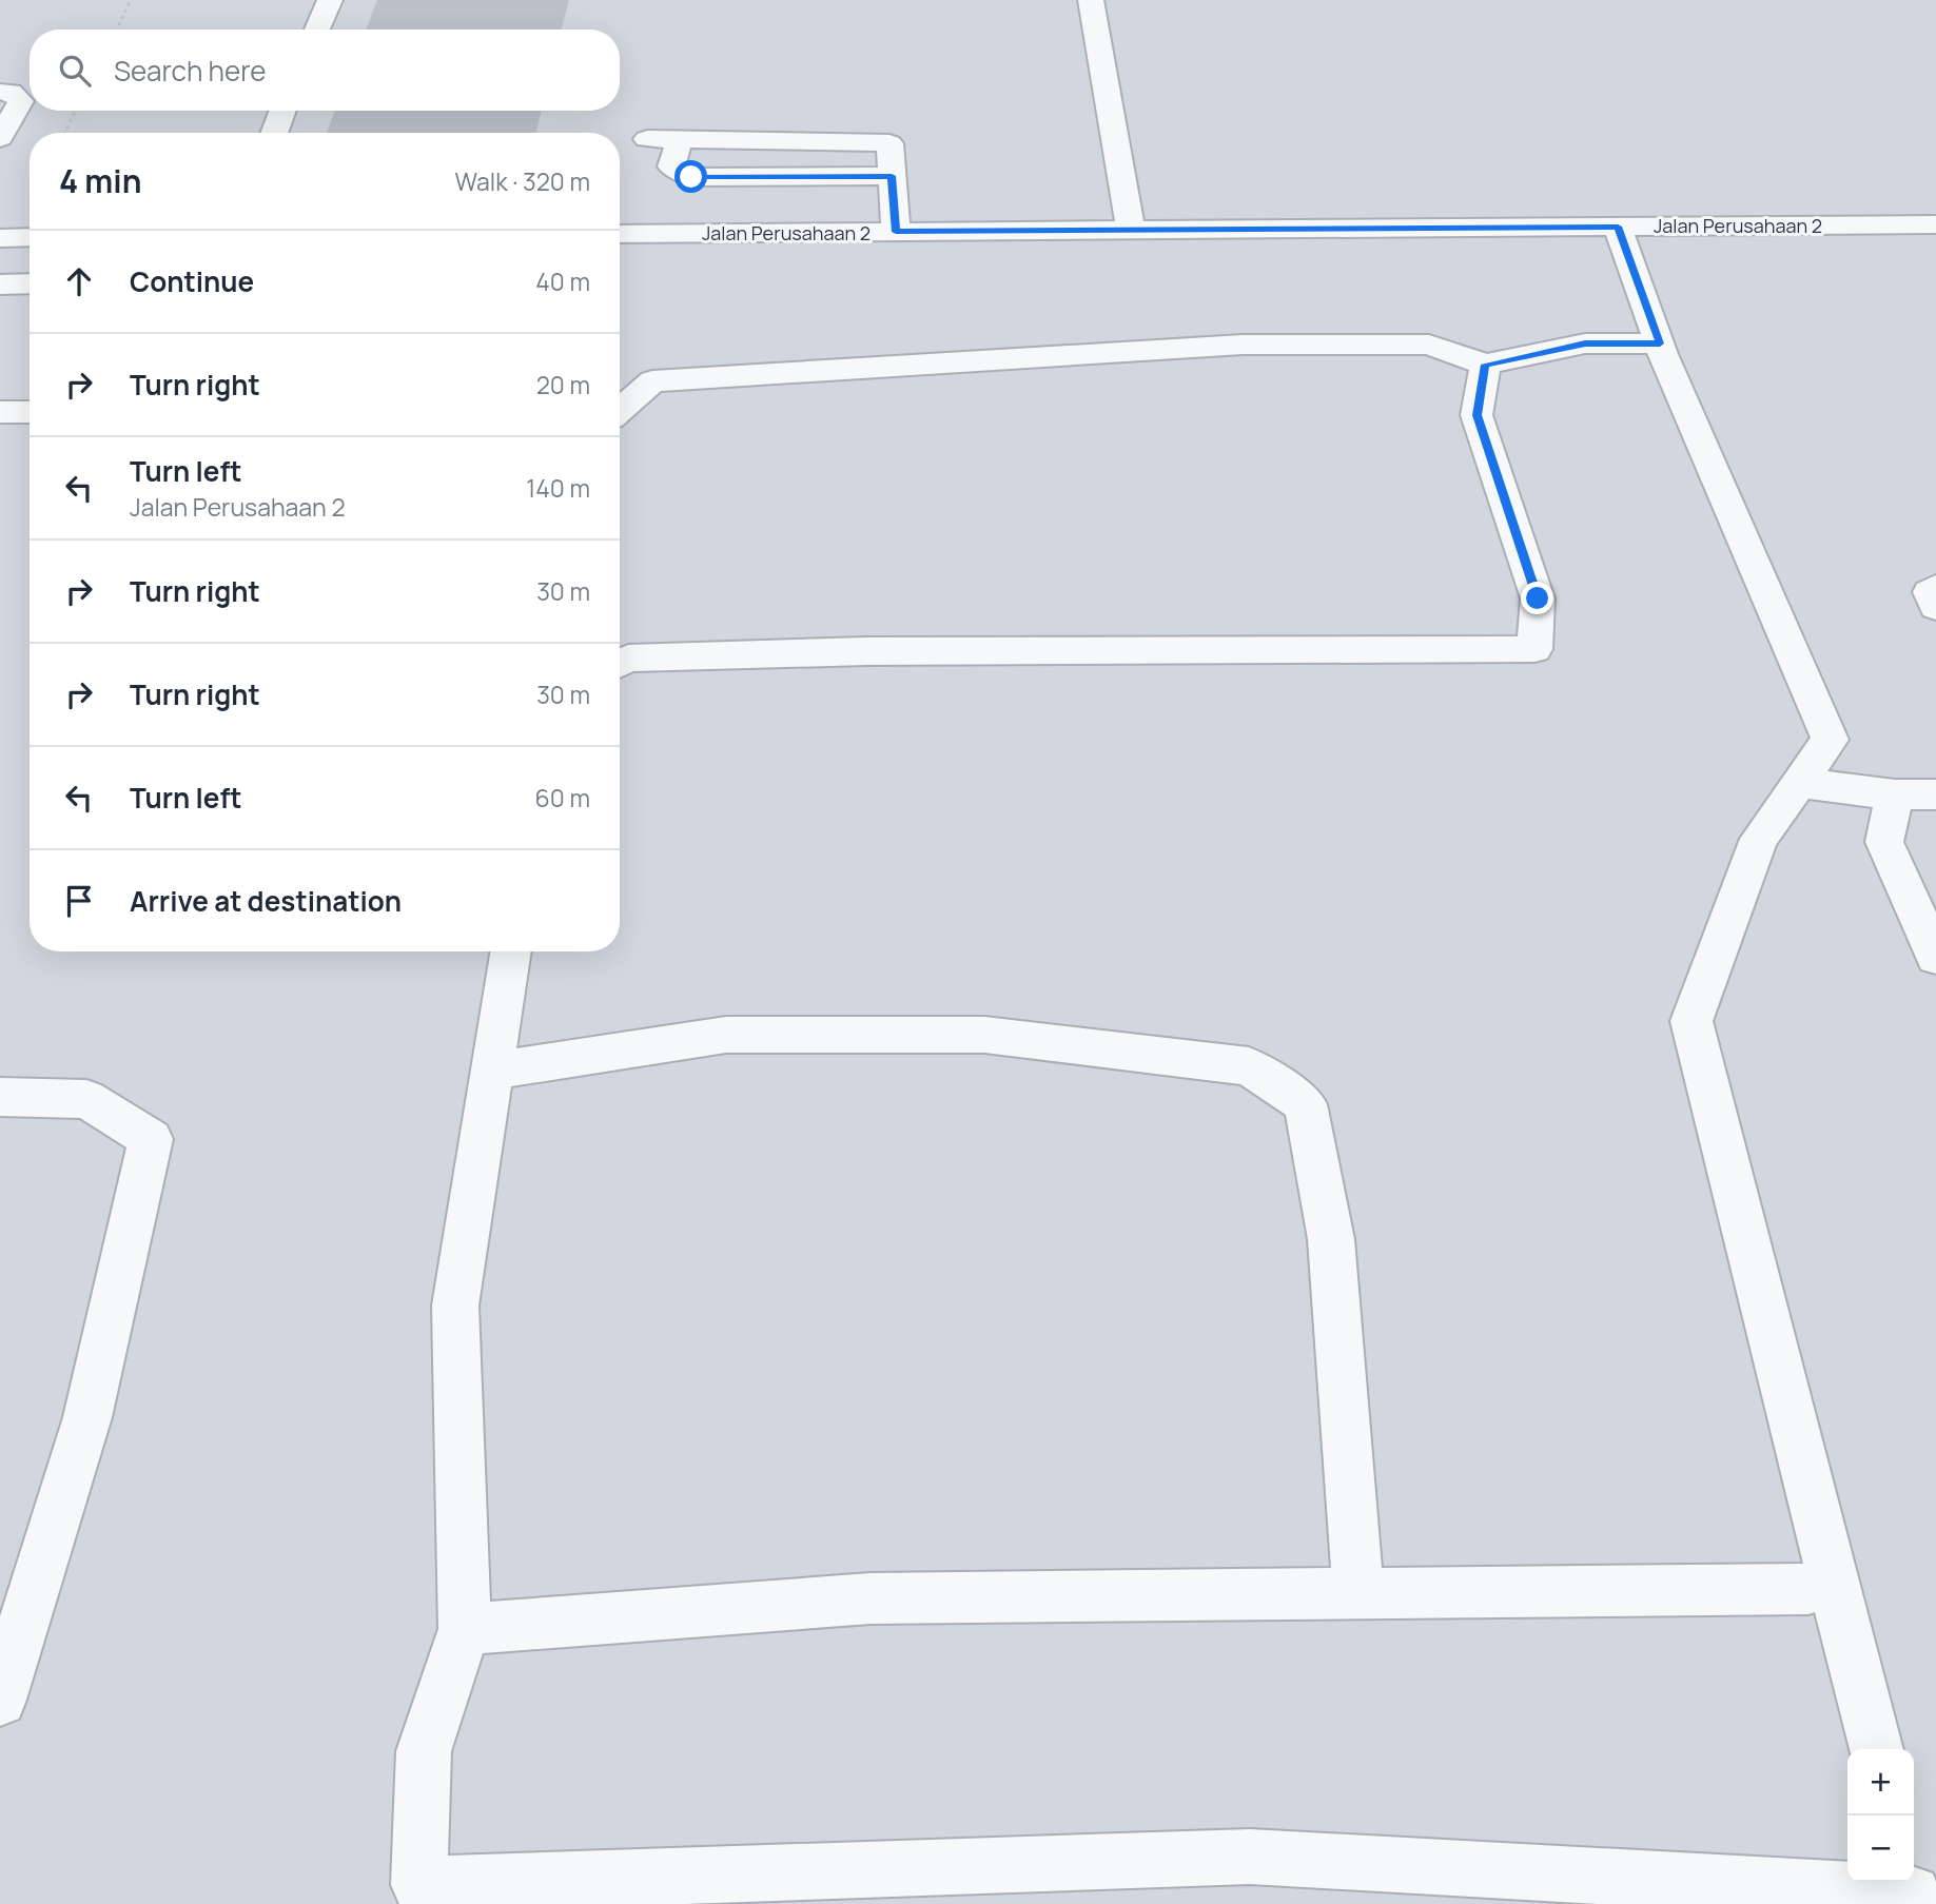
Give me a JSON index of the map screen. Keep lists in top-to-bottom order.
{
  "streets": {
    "street": ["Jalan Perusahaan 2"]
  },
  "page": {
    "search": "Search here",
    "heading": ["4 min", "Walk · 320 m"],
    "list": [
      ["Continue", "40 m"],
      ["Turn right", "20 m"],
      ["Turn left", "Jalan Perusahaan 2", "140 m"],
      ["Turn right", "30 m"],
      ["Turn right", "30 m"],
      ["Turn left", "60 m"],
      "Arrive at destination"
    ],
    "map_buttons": ["+", "−"]
  }
}
